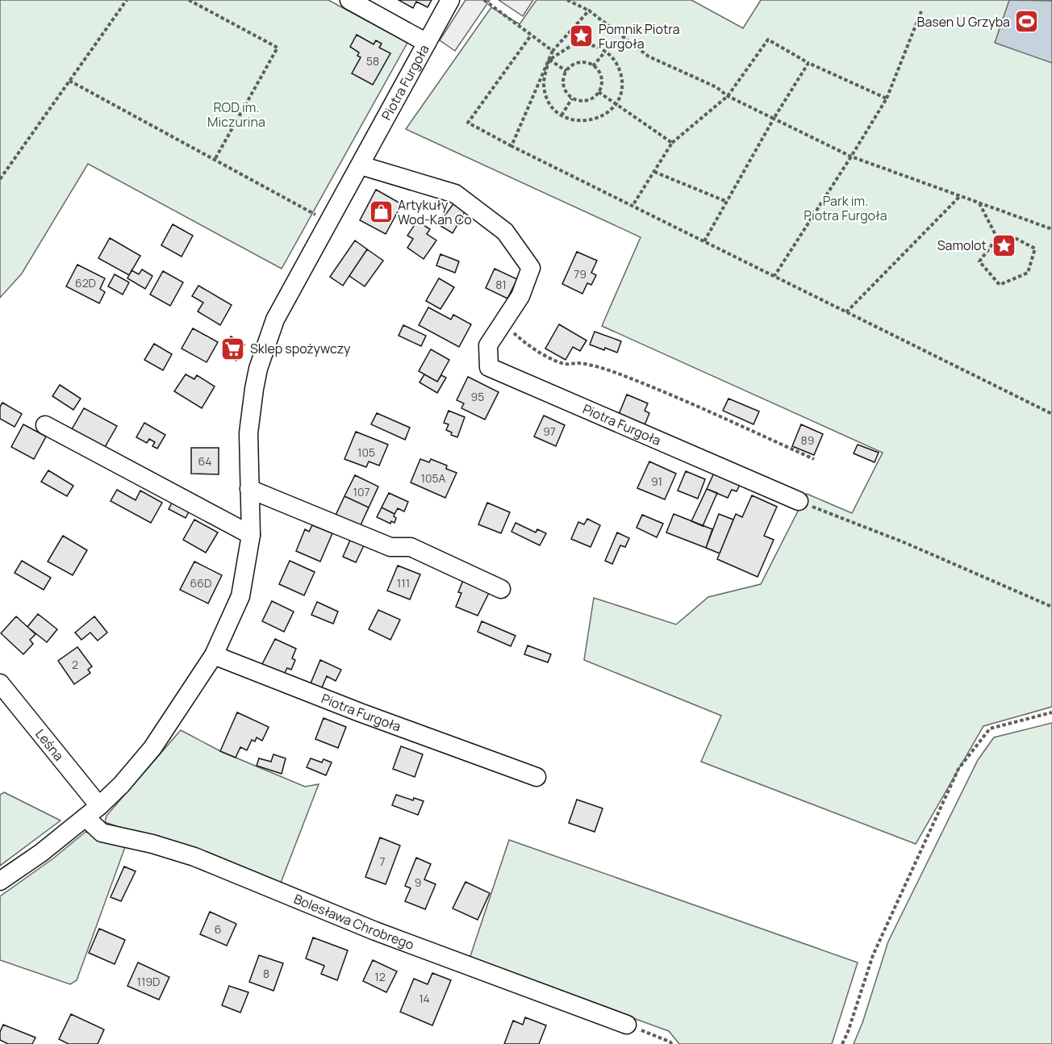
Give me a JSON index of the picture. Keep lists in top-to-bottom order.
{
  "streets": {
    "street": ["Piotra Furgoła", "Leśna", "Bolesława Chrobrego"]
  },
  "crossings": [
    ["Piotra Furgoła", "Leśna"],
    ["Piotra Furgoła", "Bolesława Chrobrego"],
    ["Leśna", "Bolesława Chrobrego"]
  ],
  "parks": ["ROD im. Miczurina", "Park im. Piotra Furgoła"],
  "places": {
    "sports": ["Basen U Grzyba"],
    "place": ["Pomnik Piotra Furgoła", "Samolot"],
    "shop": ["Artykuły Wod-Kan Co"],
    "supermarket": ["Sklep spożywczy"]
  },
  "house_numbers": [
    "58",
    "79",
    "62D",
    "81",
    "95",
    "97",
    "89",
    "105",
    "64",
    "105A",
    "91",
    "107",
    "66D",
    "111",
    "2",
    "7",
    "9",
    "6",
    "8",
    "12",
    "119D",
    "14"
  ]
}
